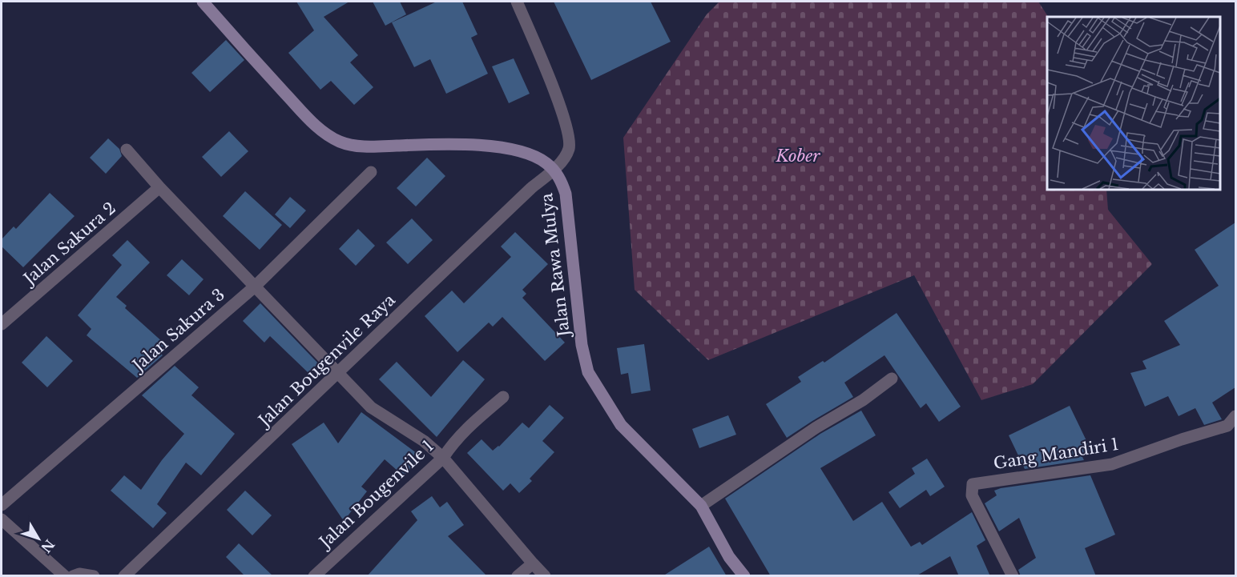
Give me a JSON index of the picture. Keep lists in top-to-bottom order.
{
  "streets": {
    "main road": ["Jalan Rawa Mulya"],
    "street": [
      "Jalan Sakura 2",
      "Jalan Sakura 3",
      "Jalan Bougenvile Raya",
      "Gang Mandiri 1",
      "Jalan Bougenvile 1"
    ]
  },
  "crossings": [
    ["Jalan Rawa Mulya", "Jalan Bougenvile Raya"]
  ],
  "parks": ["Kober"],
  "north": "bottom right"
}
